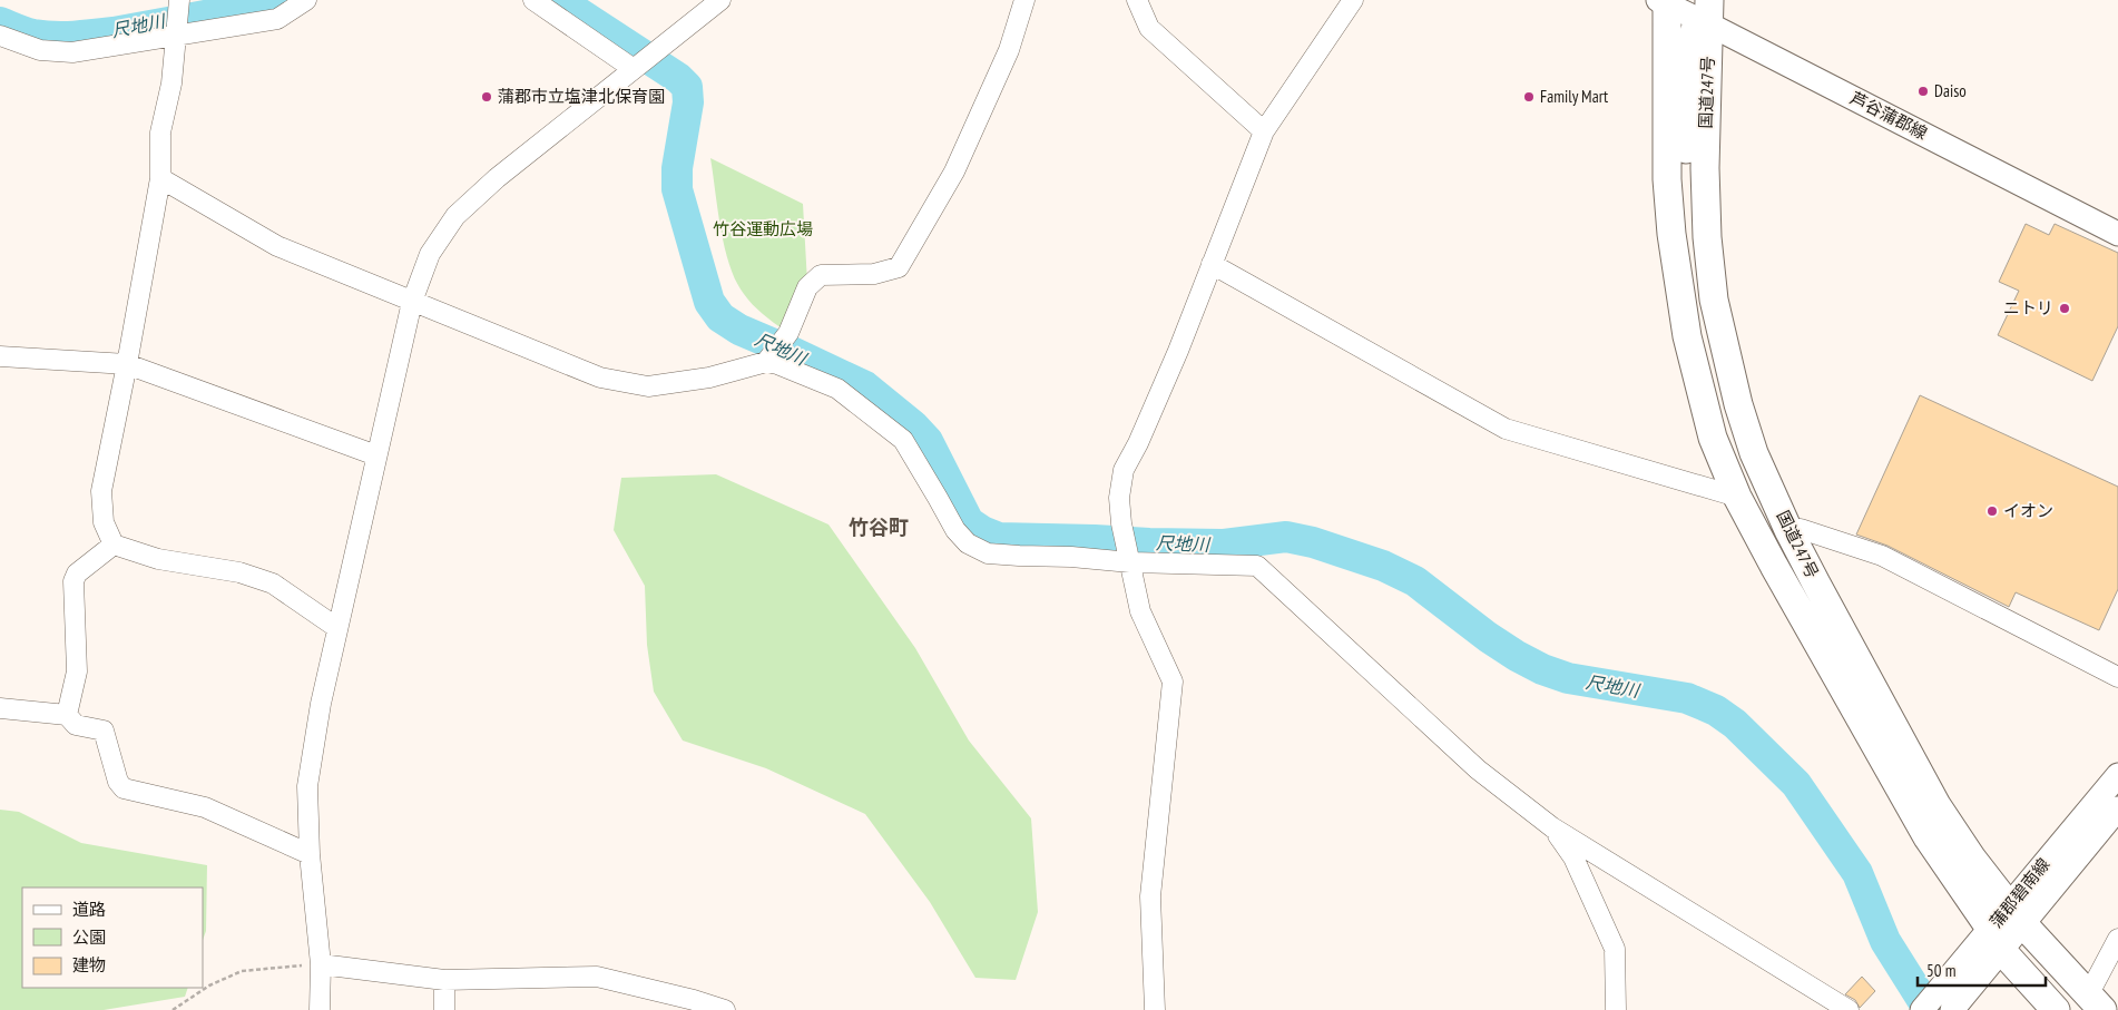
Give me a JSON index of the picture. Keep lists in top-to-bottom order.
{
  "streets": {
    "highway": ["国道247号"],
    "main road": ["芦谷蒲郡線", "蒲郡碧南線"]
  },
  "crossings": [
    ["国道247号", "芦谷蒲郡線"],
    ["国道247号", "蒲郡碧南線"]
  ],
  "districts": ["竹谷町"],
  "water": ["尺地川"],
  "parks": ["竹谷運動広場"],
  "places": [
    "Daiso",
    "蒲郡市立塩津北保育園",
    "Family Mart",
    "ニトリ",
    "イオン"
  ],
  "legend": ["道路", "公園", "建物"],
  "scale_bar": "50 m"
}
